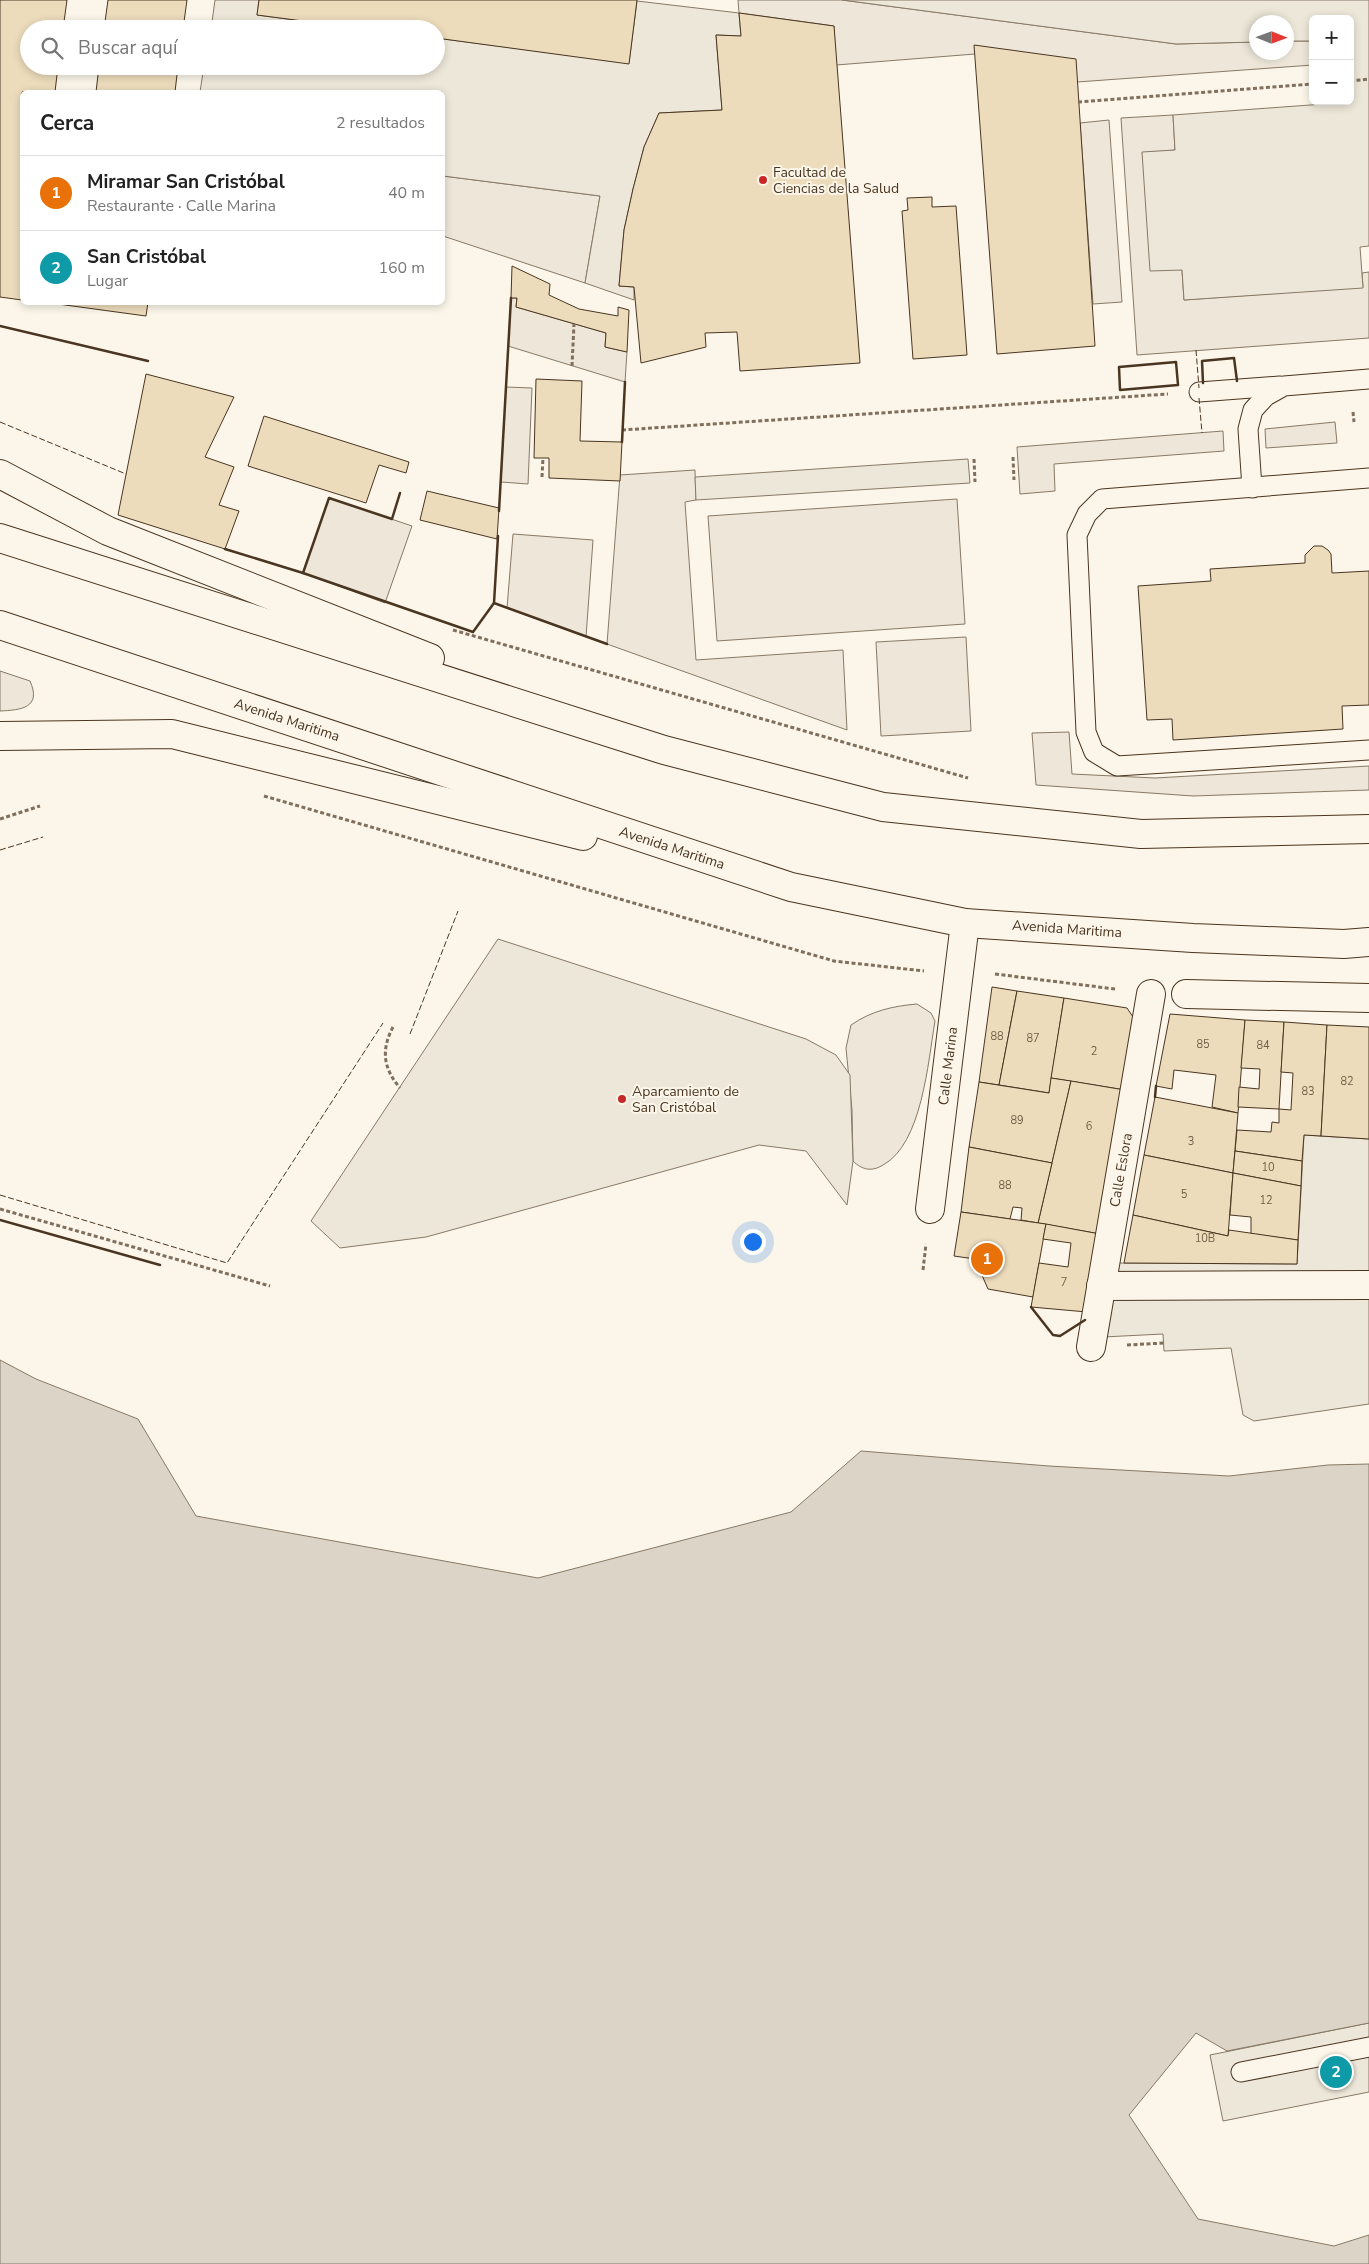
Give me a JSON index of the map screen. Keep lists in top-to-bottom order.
{
  "streets": {
    "main road": ["Avenida Maritima", "Calle Marina", "Calle Eslora"]
  },
  "crossings": [
    ["Avenida Maritima", "Calle Marina"]
  ],
  "places": ["Facultad de Ciencias de la Salud", "Aparcamiento de San Cristóbal"],
  "house_numbers": [
    "88",
    "87",
    "85",
    "84",
    "2",
    "82",
    "83",
    "89",
    "6",
    "3",
    "10",
    "88",
    "5",
    "12",
    "10B",
    "7"
  ],
  "north": "right",
  "page": {
    "map_buttons": ["+", "−"],
    "search": "Buscar aquí",
    "heading": ["Cerca", "2 resultados"],
    "list": [
      {
        "mark": "1",
        "name": "Miramar San Cristóbal",
        "note": "Restaurante · Calle Marina",
        "value": "40 m"
      },
      {
        "mark": "2",
        "name": "San Cristóbal",
        "note": "Lugar",
        "value": "160 m"
      }
    ],
    "pins": ["1", "2"]
  }
}
